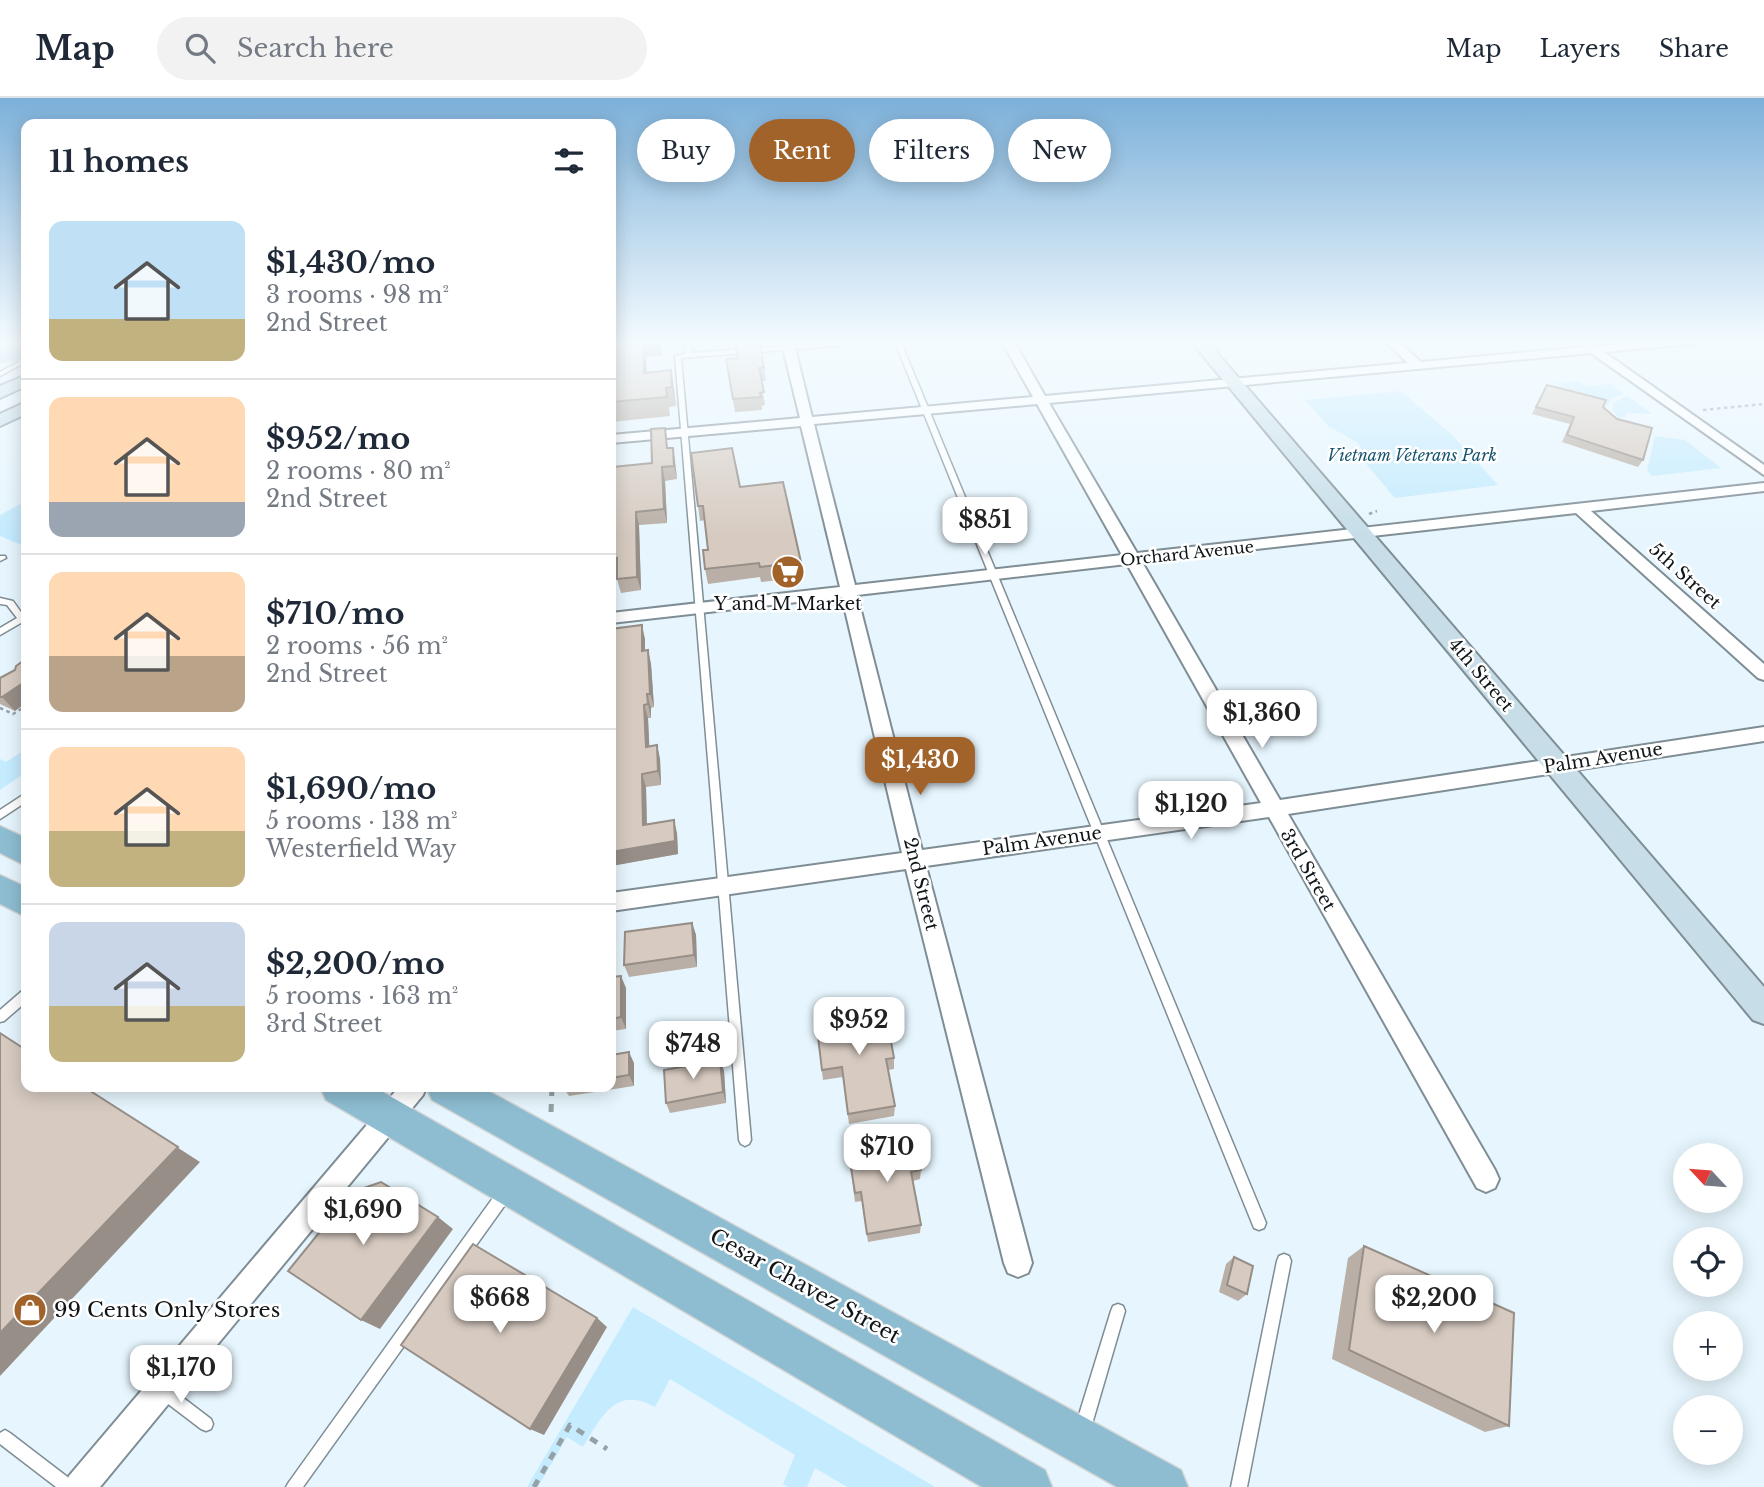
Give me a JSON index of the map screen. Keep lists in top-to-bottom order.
{
  "streets": {
    "main road": ["Cesar Chavez Street"],
    "street": [
      "Orchard Avenue",
      "5th Street",
      "4th Street",
      "Palm Avenue",
      "3rd Street",
      "2nd Street"
    ]
  },
  "crossings": [
    ["Orchard Avenue", "5th Street"],
    ["Orchard Avenue", "4th Street"],
    ["Orchard Avenue", "3rd Street"],
    ["Orchard Avenue", "2nd Street"],
    ["4th Street", "Palm Avenue"],
    ["Palm Avenue", "3rd Street"],
    ["Palm Avenue", "2nd Street"]
  ],
  "parks": ["Vietnam Veterans Park"],
  "places": {
    "supermarket": ["Y and M Market"],
    "shop": ["99 Cents Only Stores"]
  },
  "north": "top left",
  "page": {
    "header": "Map",
    "search": "Search here",
    "nav": ["Map", "Layers", "Share"],
    "chip": [
      "Buy",
      "Rent",
      "Filters",
      "New"
    ],
    "heading": "11 homes",
    "list": [
      {
        "name": "$1,430/mo",
        "note": "3 rooms · 98 m² · 2nd Street"
      },
      {
        "name": "$952/mo",
        "note": "2 rooms · 80 m² · 2nd Street"
      },
      {
        "name": "$710/mo",
        "note": "2 rooms · 56 m² · 2nd Street"
      },
      {
        "name": "$1,690/mo",
        "note": "5 rooms · 138 m² · Westerfield Way"
      },
      {
        "name": "$2,200/mo",
        "note": "5 rooms · 163 m² · 3rd Street"
      }
    ],
    "price": [
      "$851",
      "$1,360",
      "$1,430",
      "$1,120",
      "$952",
      "$748",
      "$710",
      "$1,690",
      "$668",
      "$2,200",
      "$1,170"
    ],
    "map_buttons": ["+", "−"]
  }
}
